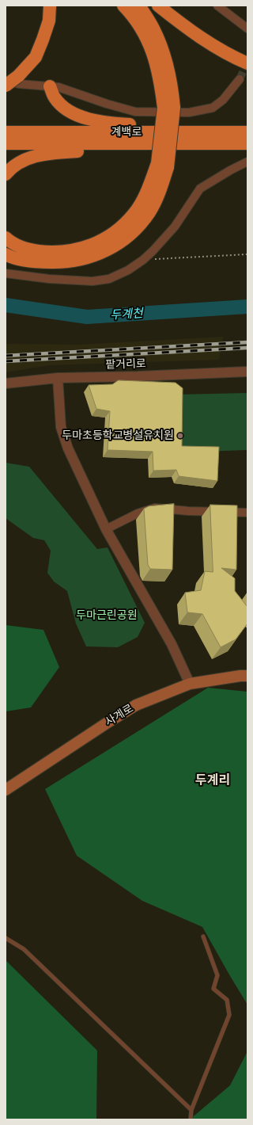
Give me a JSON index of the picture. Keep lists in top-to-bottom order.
{
  "streets": {
    "highway": ["계백로"],
    "main road": ["사계로"],
    "street": ["팥거리로"]
  },
  "districts": ["두계리"],
  "water": ["두계천"],
  "parks": ["두마근린공원"],
  "places": ["두마초등학교병설유치원"]
}
